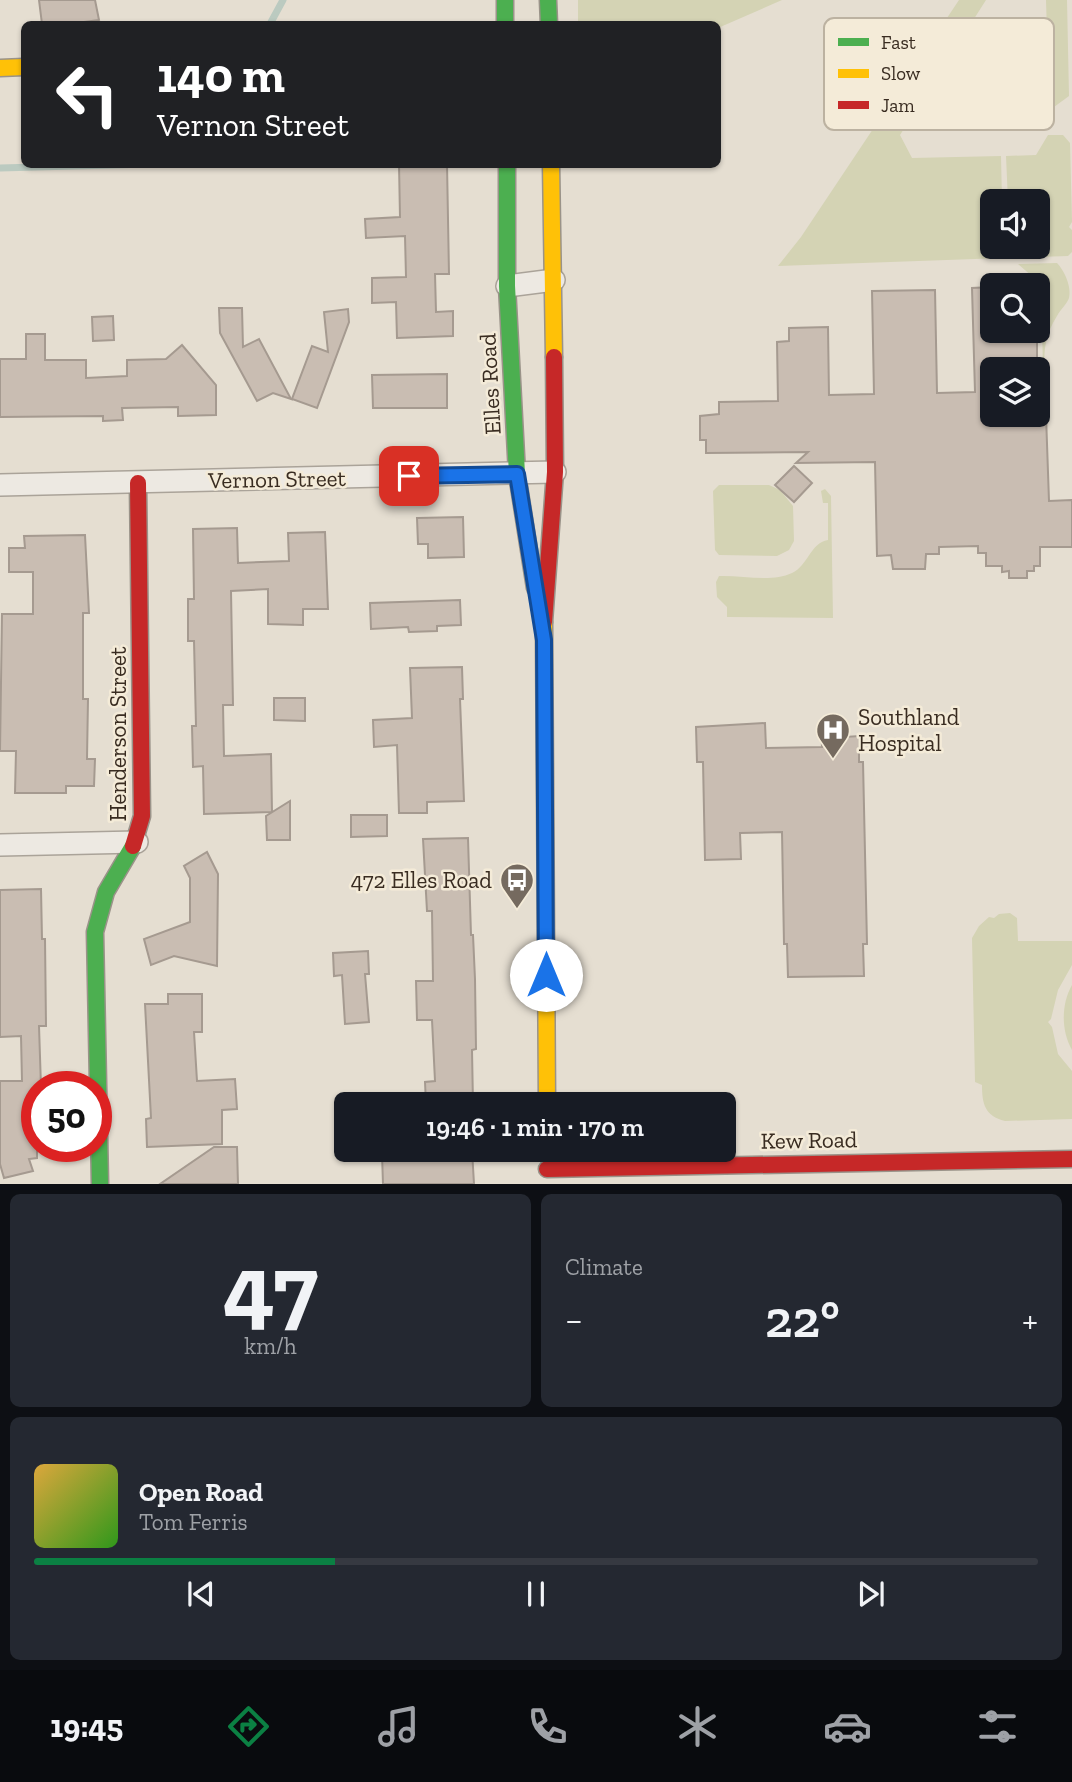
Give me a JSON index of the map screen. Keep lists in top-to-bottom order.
{
  "streets": {
    "main road": ["Elles Road", "Henderson Street", "Kew Road"],
    "street": ["Vernon Street"]
  },
  "crossings": [
    ["Elles Road", "Vernon Street"],
    ["Vernon Street", "Henderson Street"]
  ],
  "places": {
    "hospital": ["Southland Hospital"],
    "bus stop": ["472 Elles Road"]
  },
  "legend": ["Fast", "Slow", "Jam"],
  "page": {
    "turn": ["140 m", "Vernon Street"],
    "limit": "50",
    "trip": "19:46 · 1 min · 170 m",
    "tile": [
      ["47", "km/h"],
      "Climate"
    ],
    "heat": ["−", "22°", "+"],
    "song": ["Open Road", "Tom Ferris"],
    "tabs": "19:45"
  }
}
